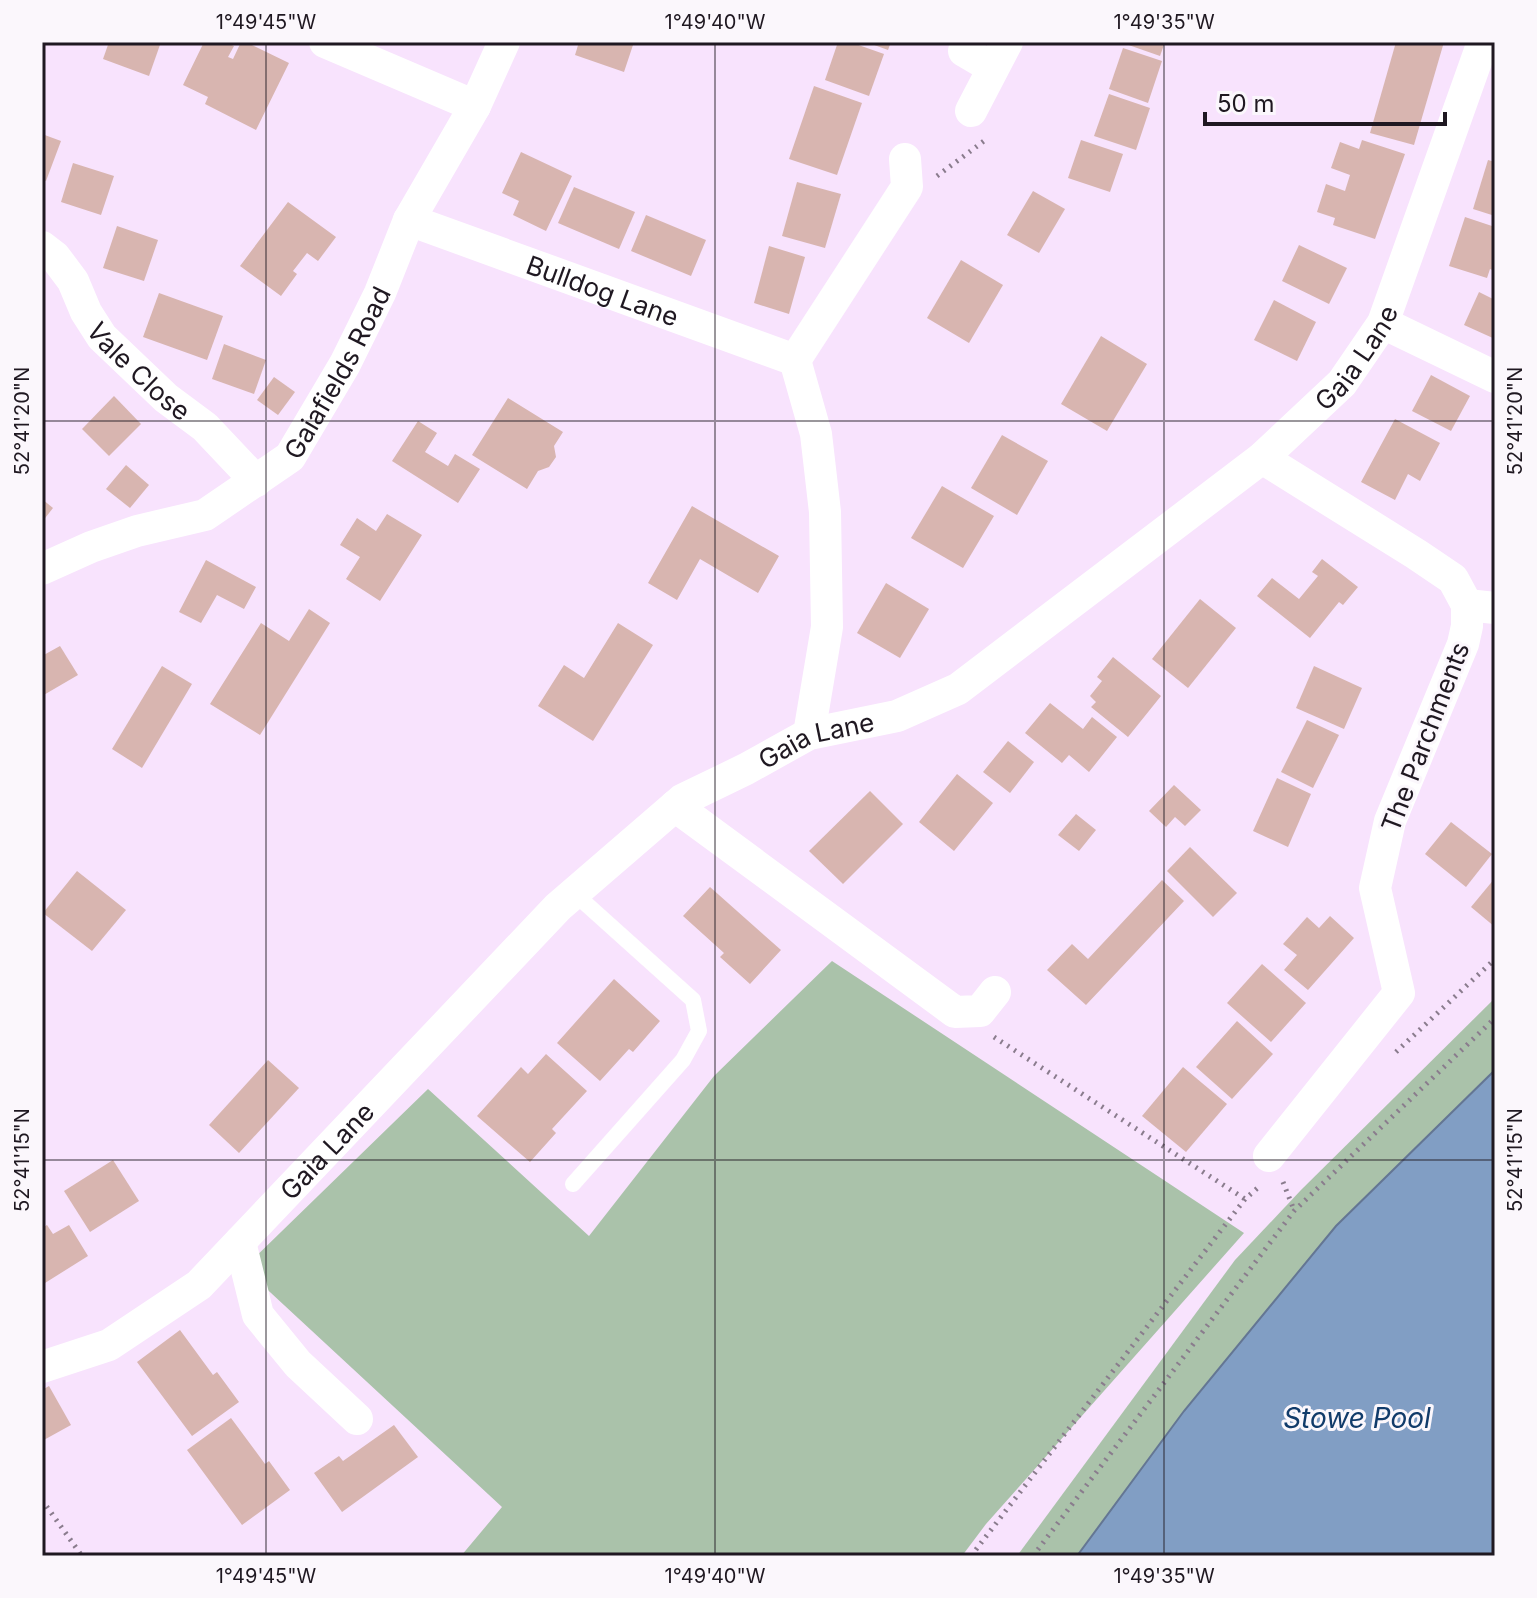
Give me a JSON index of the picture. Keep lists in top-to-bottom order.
{
  "streets": {
    "street": [
      "Bulldog Lane",
      "Gaia Lane",
      "Vale Close",
      "Gaiafields Road",
      "The Parchments"
    ]
  },
  "crossings": [
    ["Bulldog Lane", "Gaiafields Road"],
    ["Gaia Lane", "The Parchments"],
    ["Vale Close", "Gaiafields Road"]
  ],
  "water": ["Stowe Pool"],
  "scale_bar": "50 m",
  "coordinates": [
    "1°49'45\"W",
    "1°49'40\"W",
    "1°49'35\"W",
    "52°41'20\"N",
    "52°41'15\"N"
  ]
}
